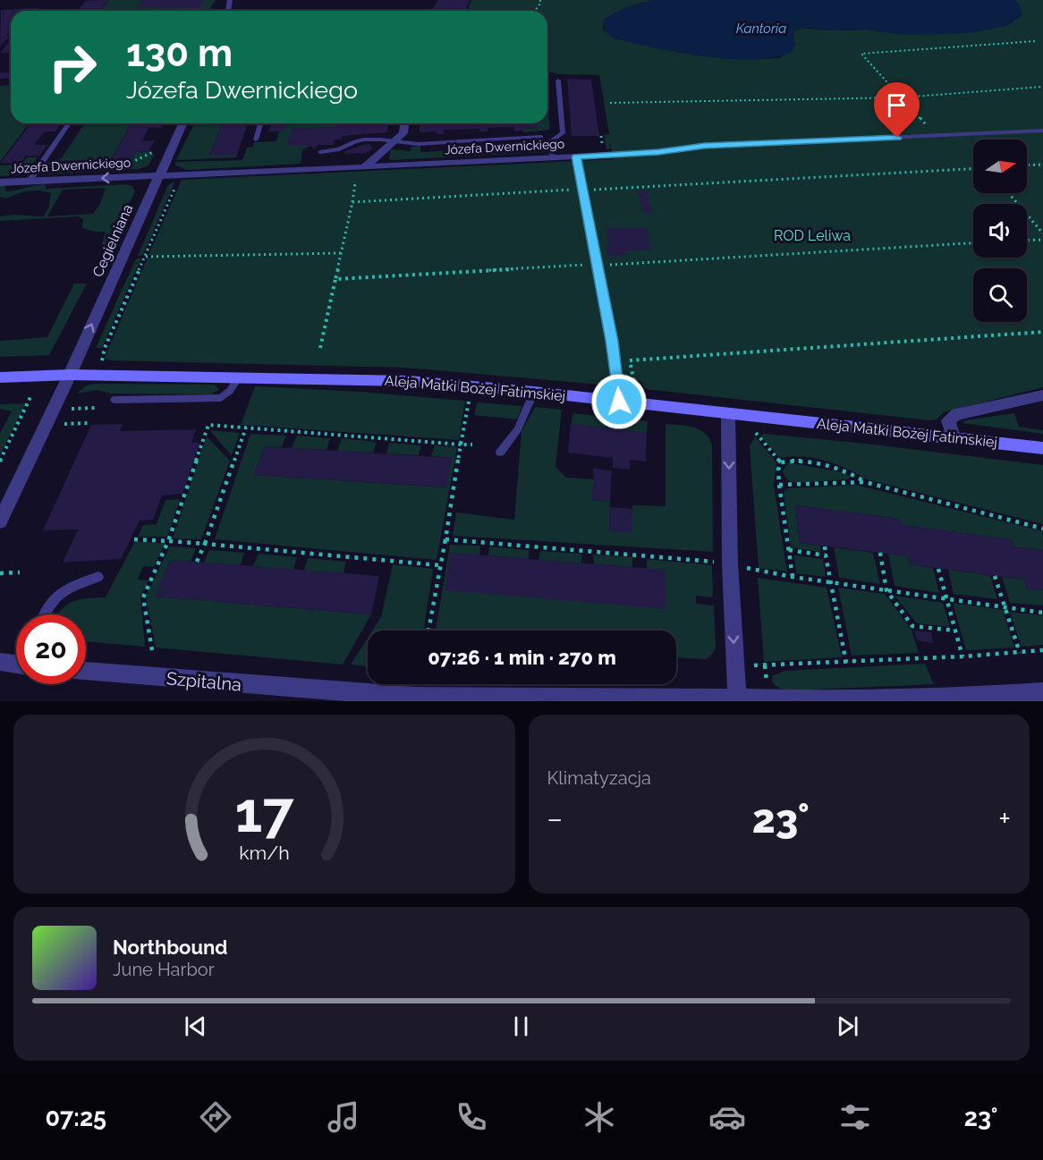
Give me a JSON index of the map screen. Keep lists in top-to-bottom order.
{
  "streets": {
    "street": [
      "Józefa Dwernickiego",
      "Cegielniana",
      "Aleja Matki Bożej Fatimskiej",
      "Szpitalna"
    ]
  },
  "crossings": [
    ["Józefa Dwernickiego", "Cegielniana"],
    ["Cegielniana", "Aleja Matki Bożej Fatimskiej"]
  ],
  "one_way": ["Cegielniana"],
  "water": ["Kantoria"],
  "parks": ["ROD Leliwa"],
  "north": "right",
  "page": {
    "turn": ["130 m", "Józefa Dwernickiego"],
    "limit": "20",
    "trip": "07:26 · 1 min · 270 m",
    "tile": "Klimatyzacja",
    "heat": ["−", "23°", "+"],
    "song": ["Northbound", "June Harbor"],
    "tabs": ["07:25", "23°"],
    "gauge": ["17", "km/h"]
  }
}
